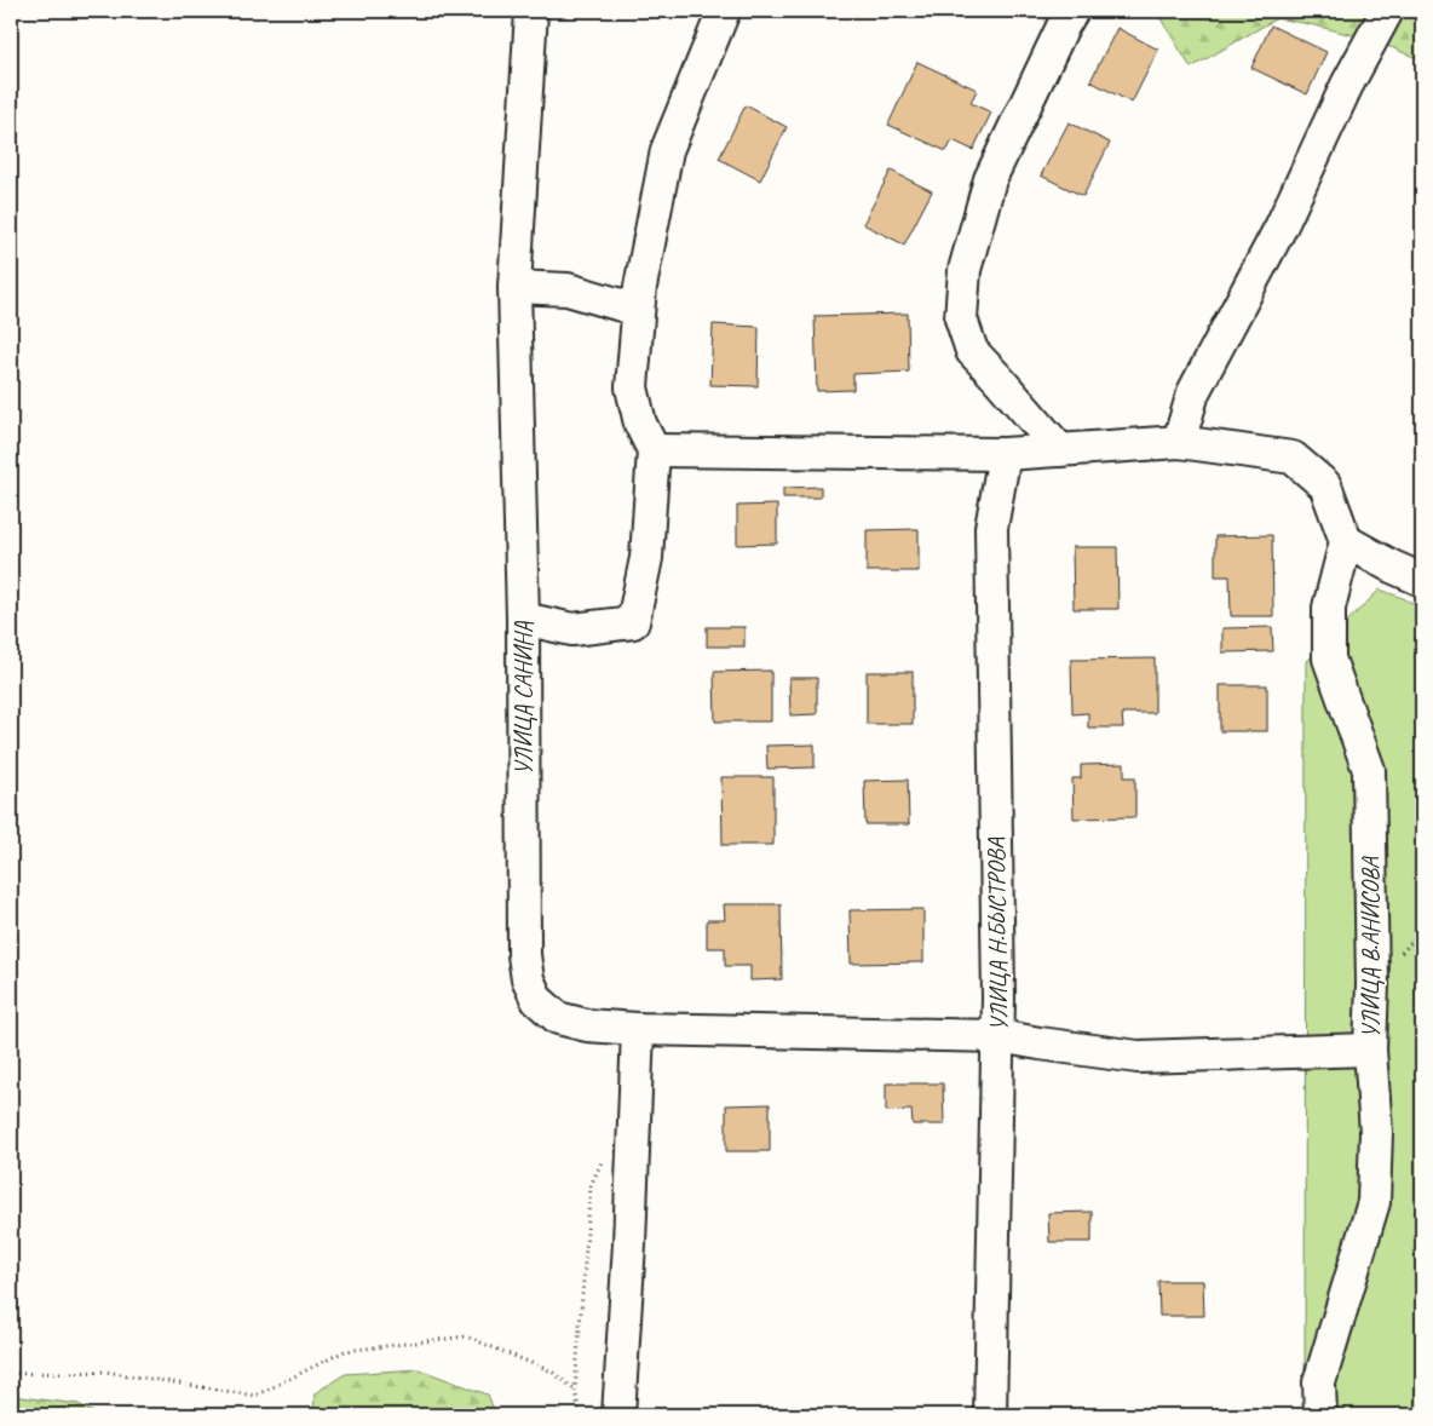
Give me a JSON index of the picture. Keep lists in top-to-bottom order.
{
  "streets": {
    "street": ["УЛИЦА САНИНА", "УЛИЦА Н.БЫСТРОВА", "УЛИЦА В.АНИСОВА"]
  },
  "crossings": [
    ["УЛИЦА САНИНА", "УЛИЦА Н.БЫСТРОВА"],
    ["УЛИЦА САНИНА", "УЛИЦА В.АНИСОВА"]
  ]
}
